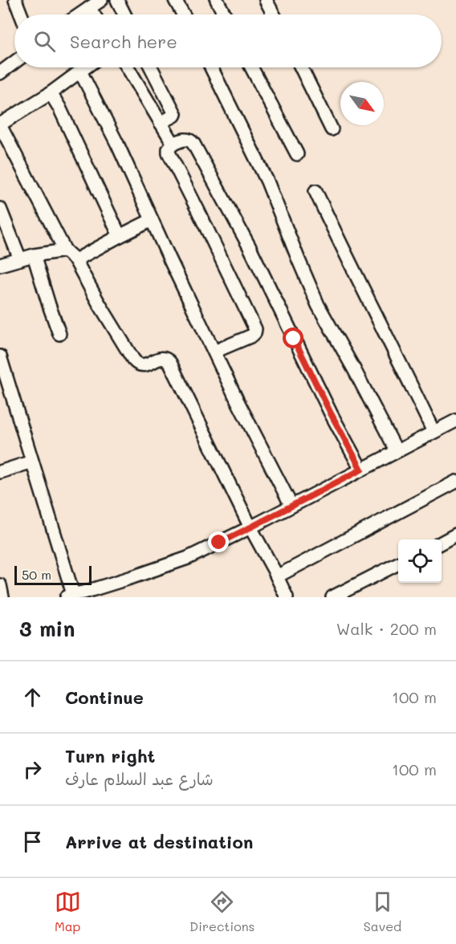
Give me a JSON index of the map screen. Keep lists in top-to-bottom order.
{
  "scale_bar": "50 m",
  "north": "bottom right",
  "page": {
    "search": "Search here",
    "scale": "50 m",
    "heading": ["3 min", "Walk · 200 m"],
    "list": [
      ["Continue", "100 m"],
      ["Turn right", "شارع عبد السلام عارف", "100 m"],
      "Arrive at destination"
    ],
    "nav": ["Map", "Directions", "Saved"]
  }
}
